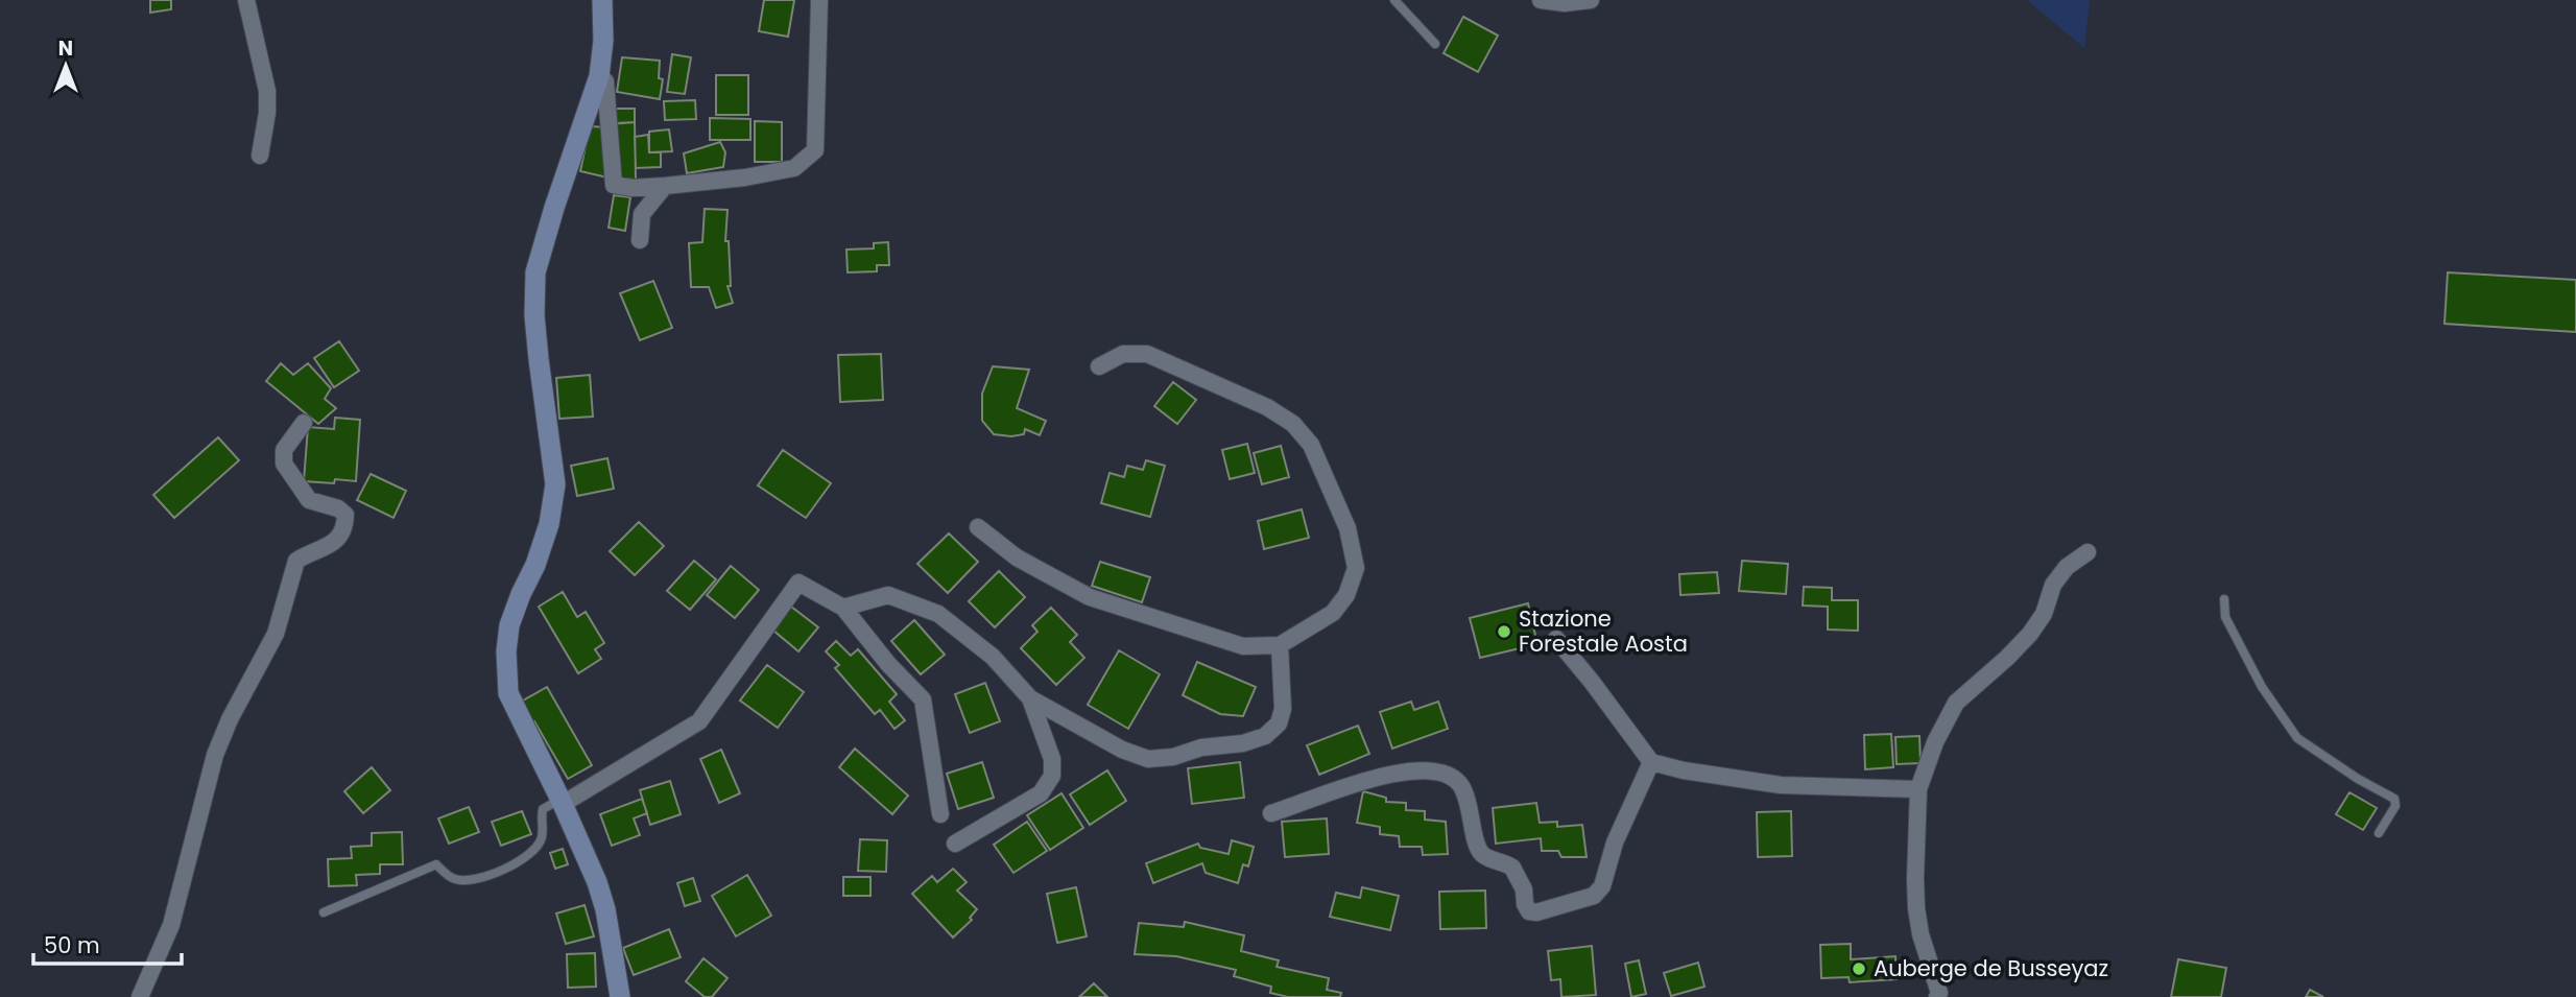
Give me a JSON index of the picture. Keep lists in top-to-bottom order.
{
  "places": ["Stazione Forestale Aosta", "Auberge de Busseyaz"],
  "scale_bar": "50 m",
  "north": "top"
}
